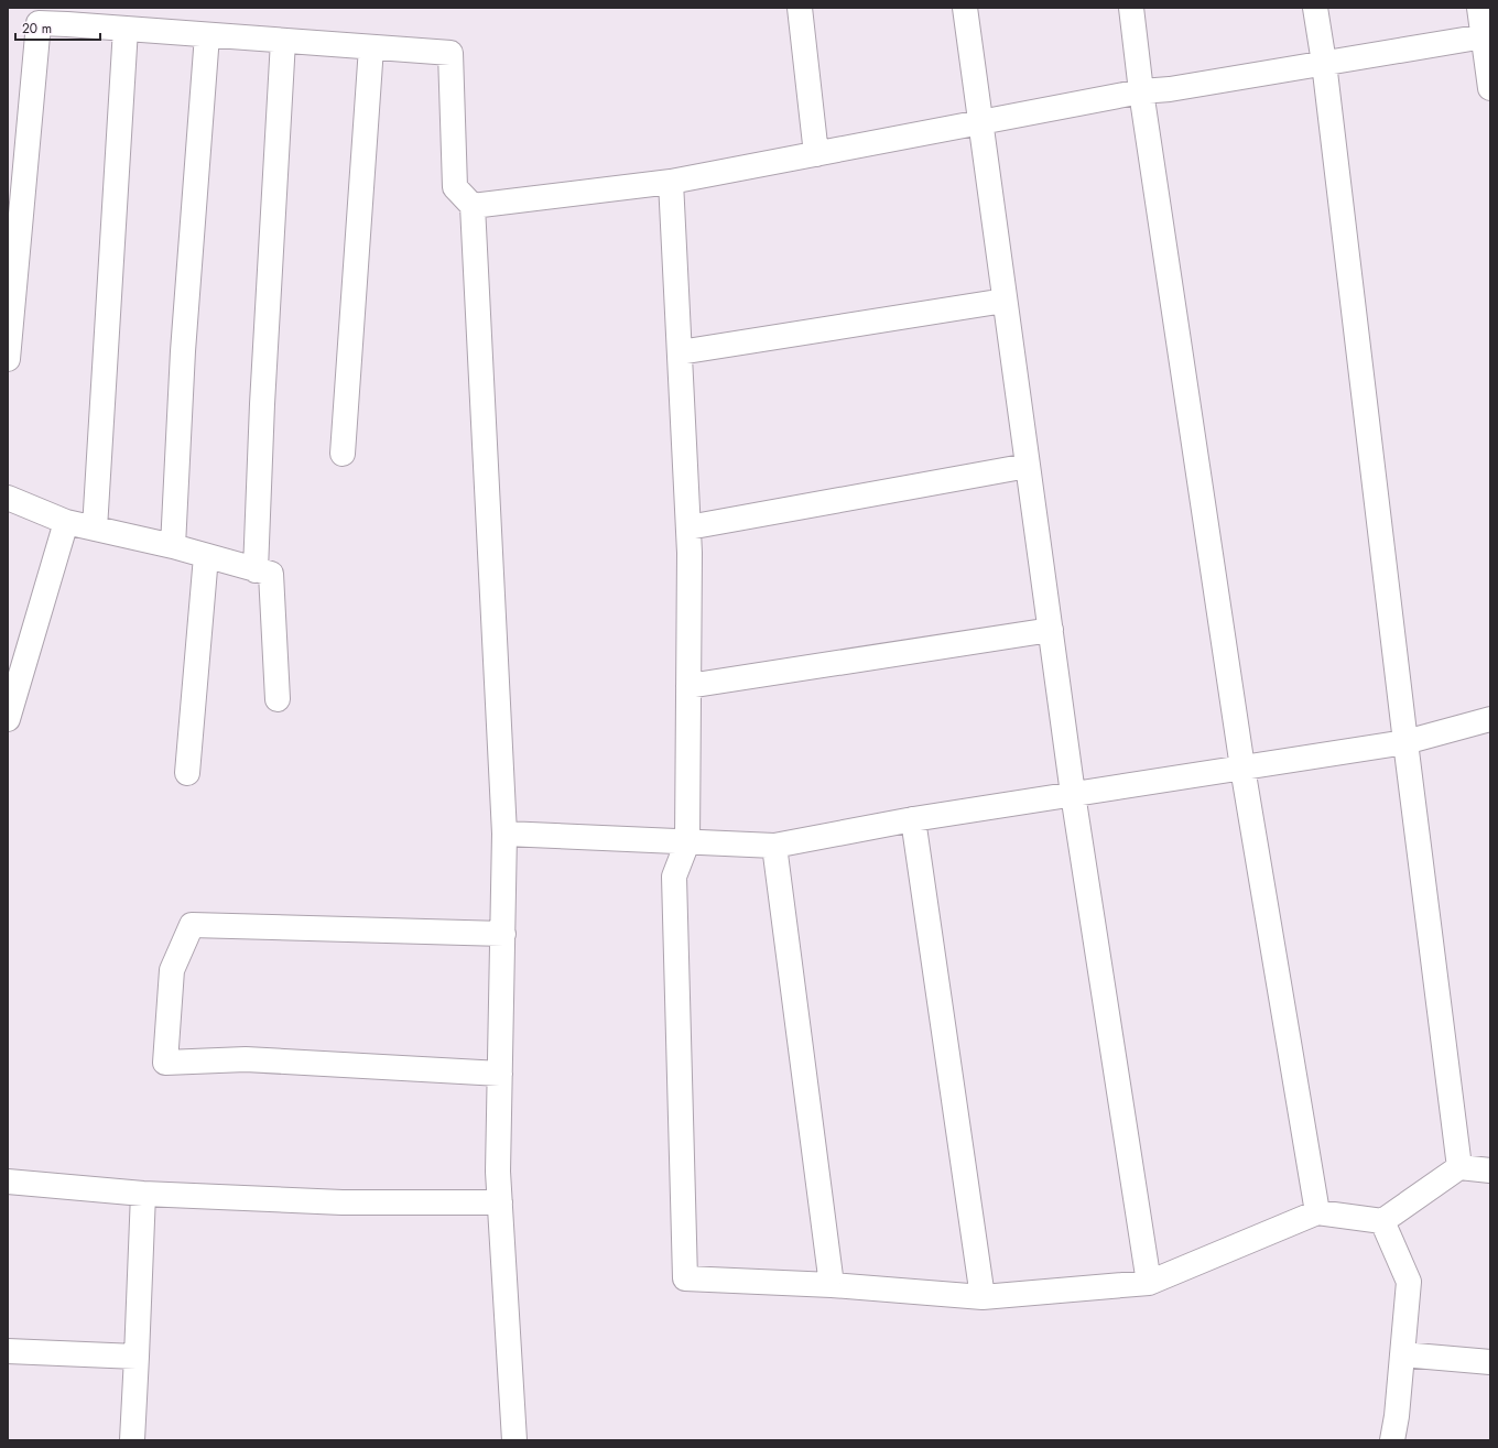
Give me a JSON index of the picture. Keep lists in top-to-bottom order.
{
  "scale_bar": "20 m"
}
